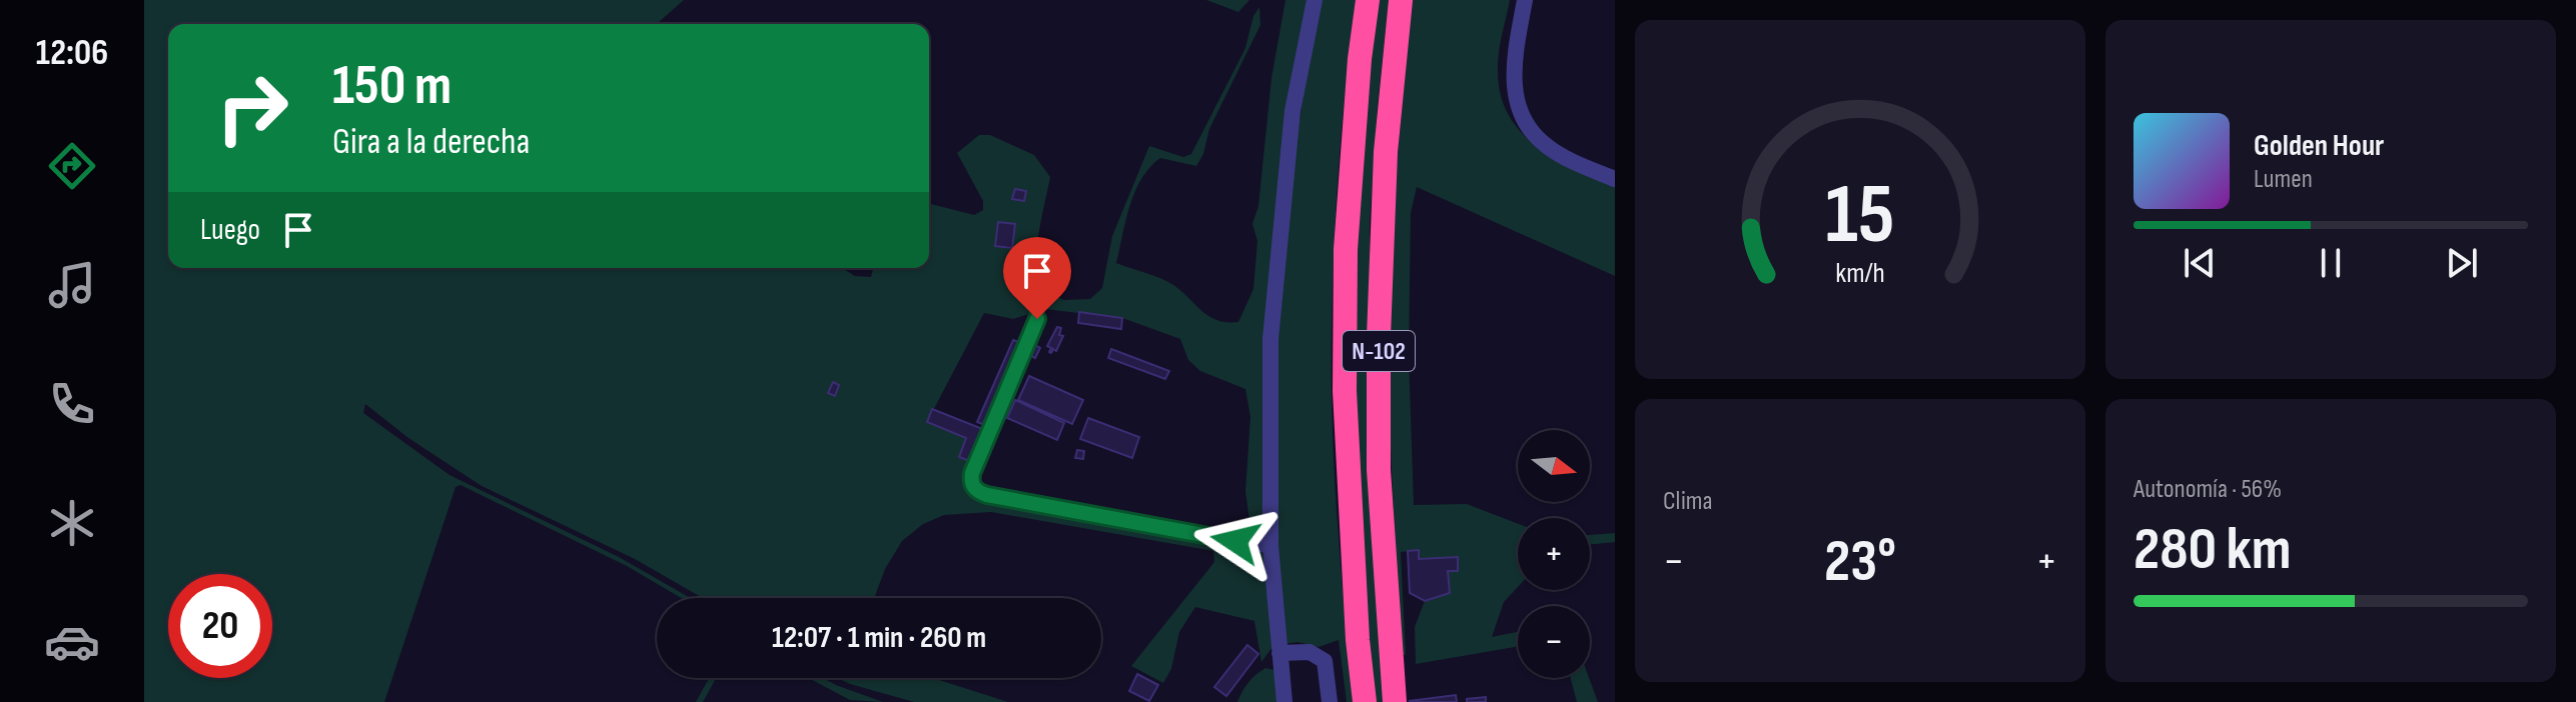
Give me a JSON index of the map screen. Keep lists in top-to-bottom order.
{
  "streets": {
    "highway": ["N-102"]
  },
  "north": "right",
  "page": {
    "tabs": "12:06",
    "turn": ["150 m", "Gira a la derecha"],
    "song": ["Golden Hour", "Lumen"],
    "then": "Luego",
    "tile": [
      "Clima",
      ["Autonomía · 56%", "280 km"]
    ],
    "map_buttons": ["+", "−"],
    "heat": ["−", "23°", "+"],
    "limit": "20",
    "trip": "12:07 · 1 min · 260 m",
    "gauge": ["15", "km/h"]
  }
}
